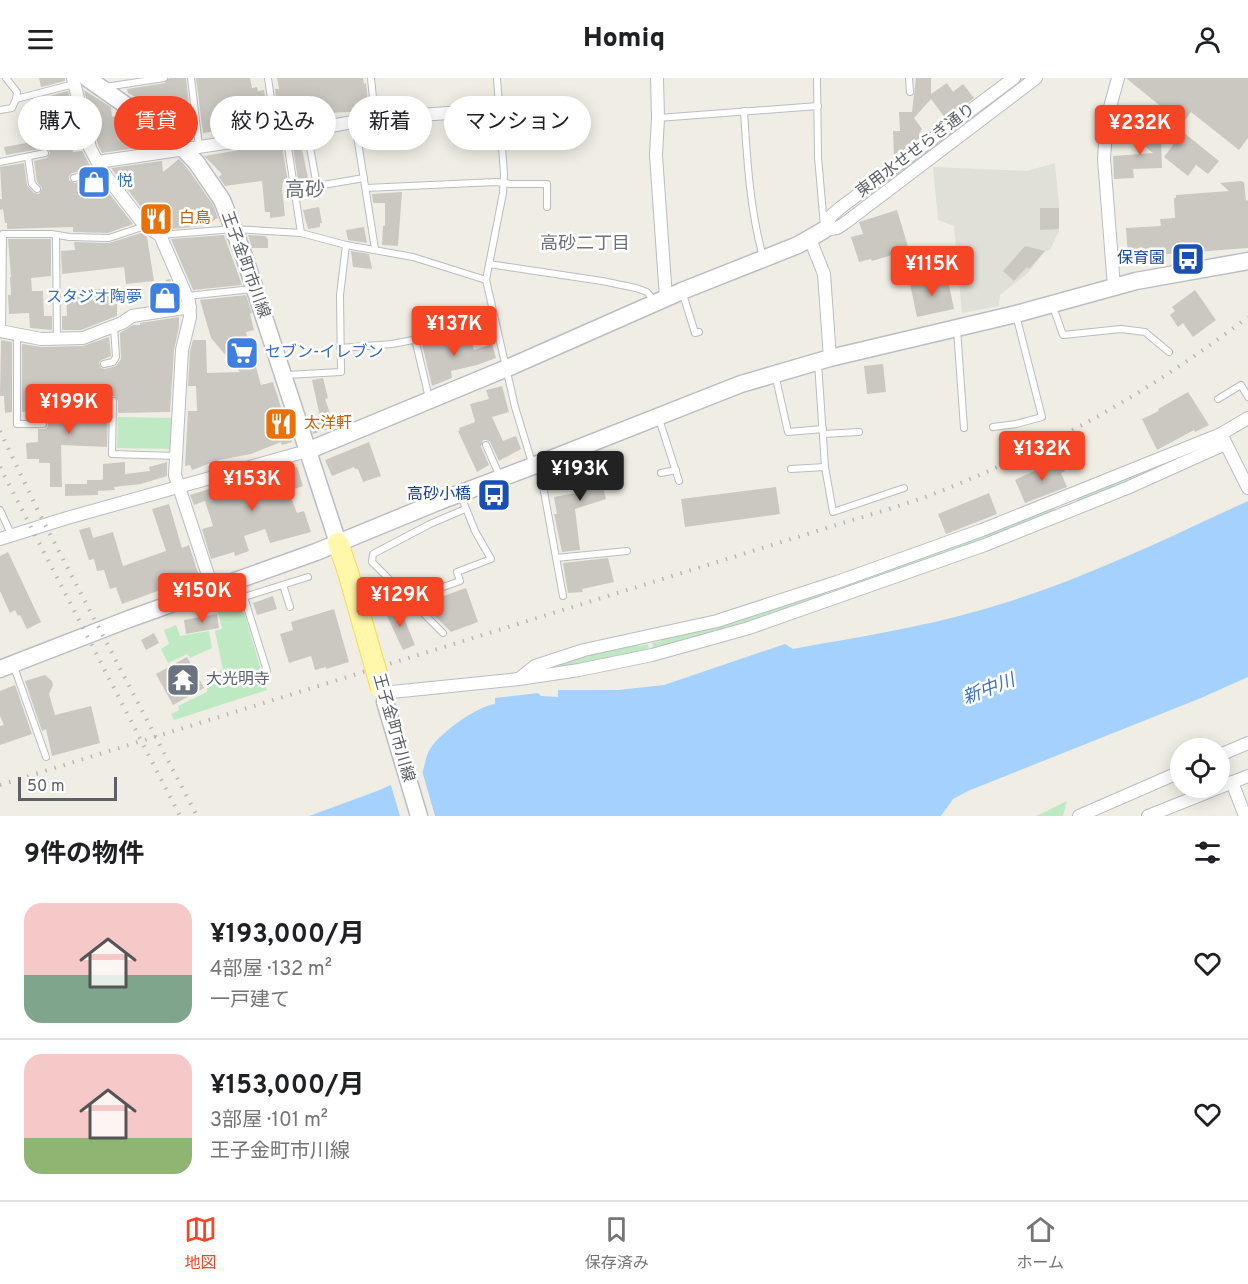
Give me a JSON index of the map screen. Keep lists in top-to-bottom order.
{
  "streets": {
    "main road": ["王子金町市川線"],
    "street": ["東用水せせらぎ通り"]
  },
  "districts": ["高砂", "高砂二丁目"],
  "water": ["新中川"],
  "places": {
    "shop": ["悦", "スタジオ陶夢"],
    "restaurant": ["白鳥", "太洋軒"],
    "bus stop": ["保育園", "高砂小橋"],
    "supermarket": ["セブン-イレブン"],
    "temple": ["大光明寺"]
  },
  "scale_bar": "50 m",
  "page": {
    "header": "Homiq",
    "chip": [
      "購入",
      "賃貸",
      "絞り込み",
      "新着",
      "マンション"
    ],
    "price": [
      "¥232K",
      "¥115K",
      "¥137K",
      "¥199K",
      "¥132K",
      "¥193K",
      "¥153K",
      "¥150K",
      "¥129K"
    ],
    "scale": "50 m",
    "heading": "9件の物件",
    "list": [
      {
        "name": "¥193,000/月",
        "note": "4部屋 · 132 m² · 一戸建て"
      },
      {
        "name": "¥153,000/月",
        "note": "3部屋 · 101 m² · 王子金町市川線"
      }
    ],
    "tabs": ["地図", "保存済み", "ホーム"]
  }
}
